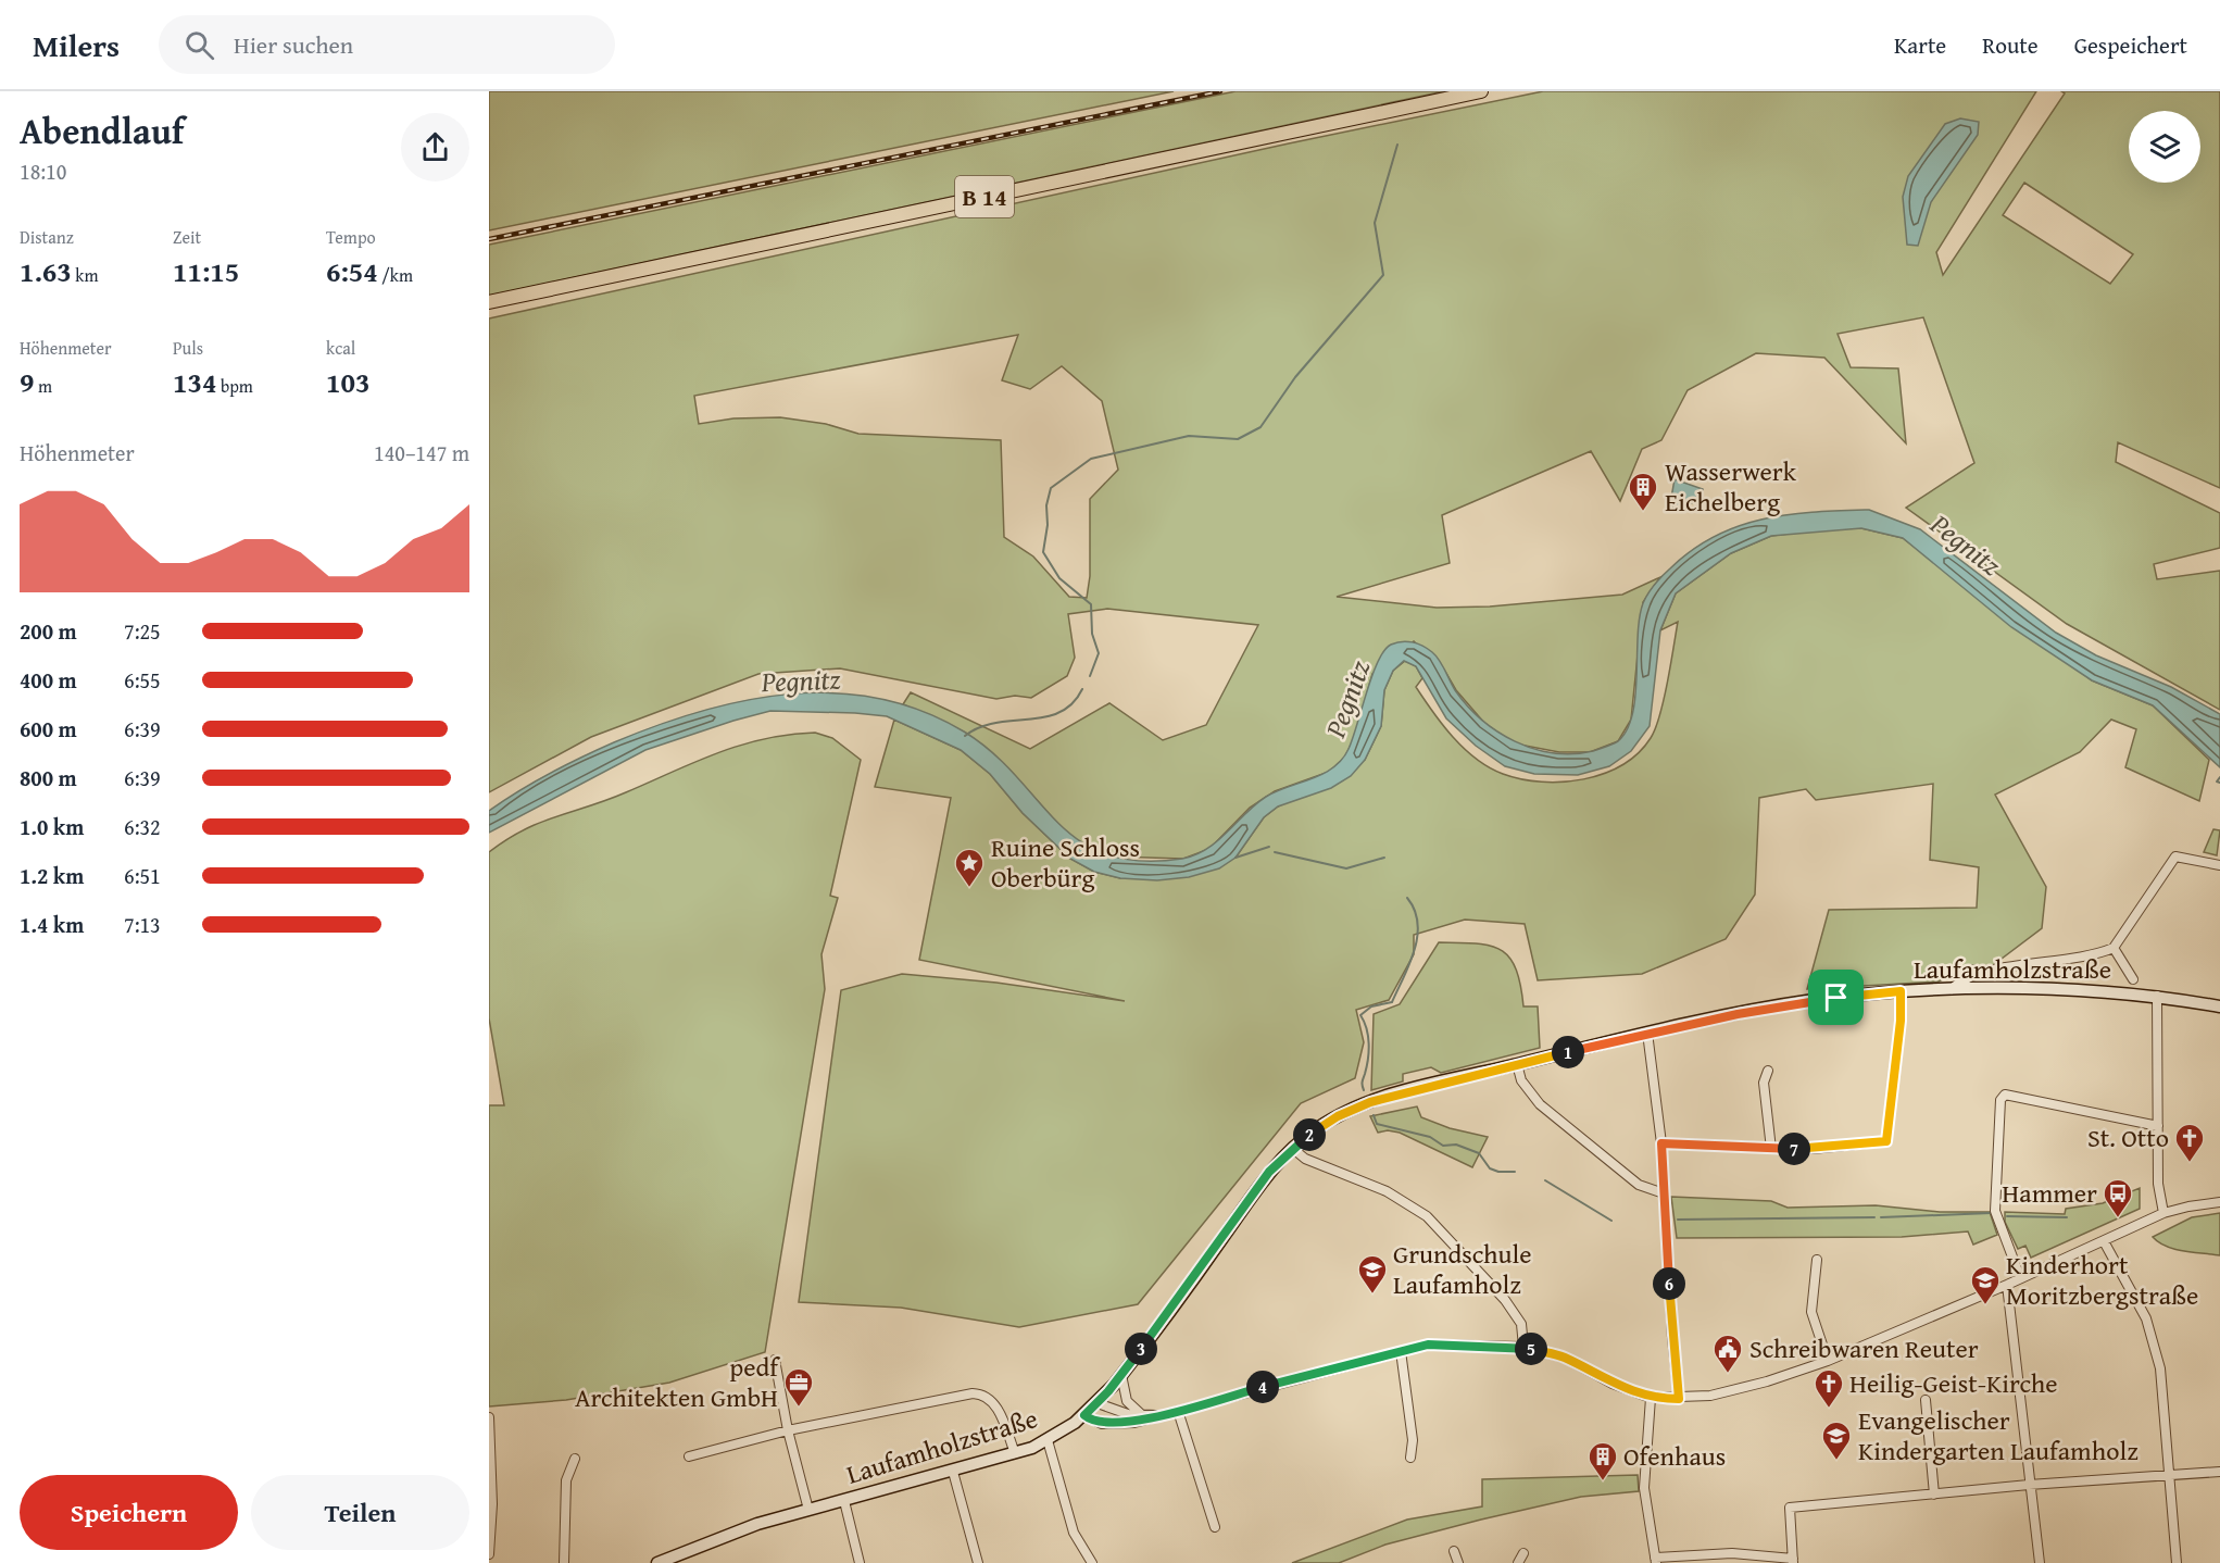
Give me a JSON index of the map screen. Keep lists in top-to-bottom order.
{
  "streets": {
    "main road": ["B 14", "Laufamholzstraße"]
  },
  "water": ["Pegnitz"],
  "places": {
    "building": ["Wasserwerk Eichelberg", "Ofenhaus"],
    "place": ["Ruine Schloss Oberbürg"],
    "church": ["St. Otto", "Heilig-Geist-Kirche"],
    "bus stop": ["Hammer"],
    "school or university": ["Grundschule Laufamholz", "Kinderhort Moritzbergstraße", "Evangelischer Kindergarten Laufamholz"],
    "public building": ["Schreibwaren Reuter"],
    "office": ["pedf Architekten GmbH"]
  },
  "page": {
    "header": "Milers",
    "search": "Hier suchen",
    "nav": ["Karte", "Route", "Gespeichert"],
    "heading": ["Abendlauf", "18:10"],
    "stats": [
      ["Distanz", "1.63 km"],
      ["Zeit", "11:15"],
      ["Tempo", "6:54 /km"],
      ["Höhenmeter", "9 m"],
      ["Puls", "134 bpm"],
      ["kcal", "103"]
    ],
    "chart": ["Höhenmeter", "140–147 m"],
    "list": [
      {
        "name": "200 m",
        "note": "7:25"
      },
      {
        "name": "400 m",
        "note": "6:55"
      },
      {
        "name": "600 m",
        "note": "6:39"
      },
      {
        "name": "800 m",
        "note": "6:39"
      },
      {
        "name": "1.0 km",
        "note": "6:32"
      },
      {
        "name": "1.2 km",
        "note": "6:51"
      },
      {
        "name": "1.4 km",
        "note": "7:13"
      }
    ],
    "pins": [
      "1",
      "2",
      "7",
      "6",
      "3",
      "5",
      "4"
    ],
    "buttons": ["Speichern", "Teilen"]
  }
}
